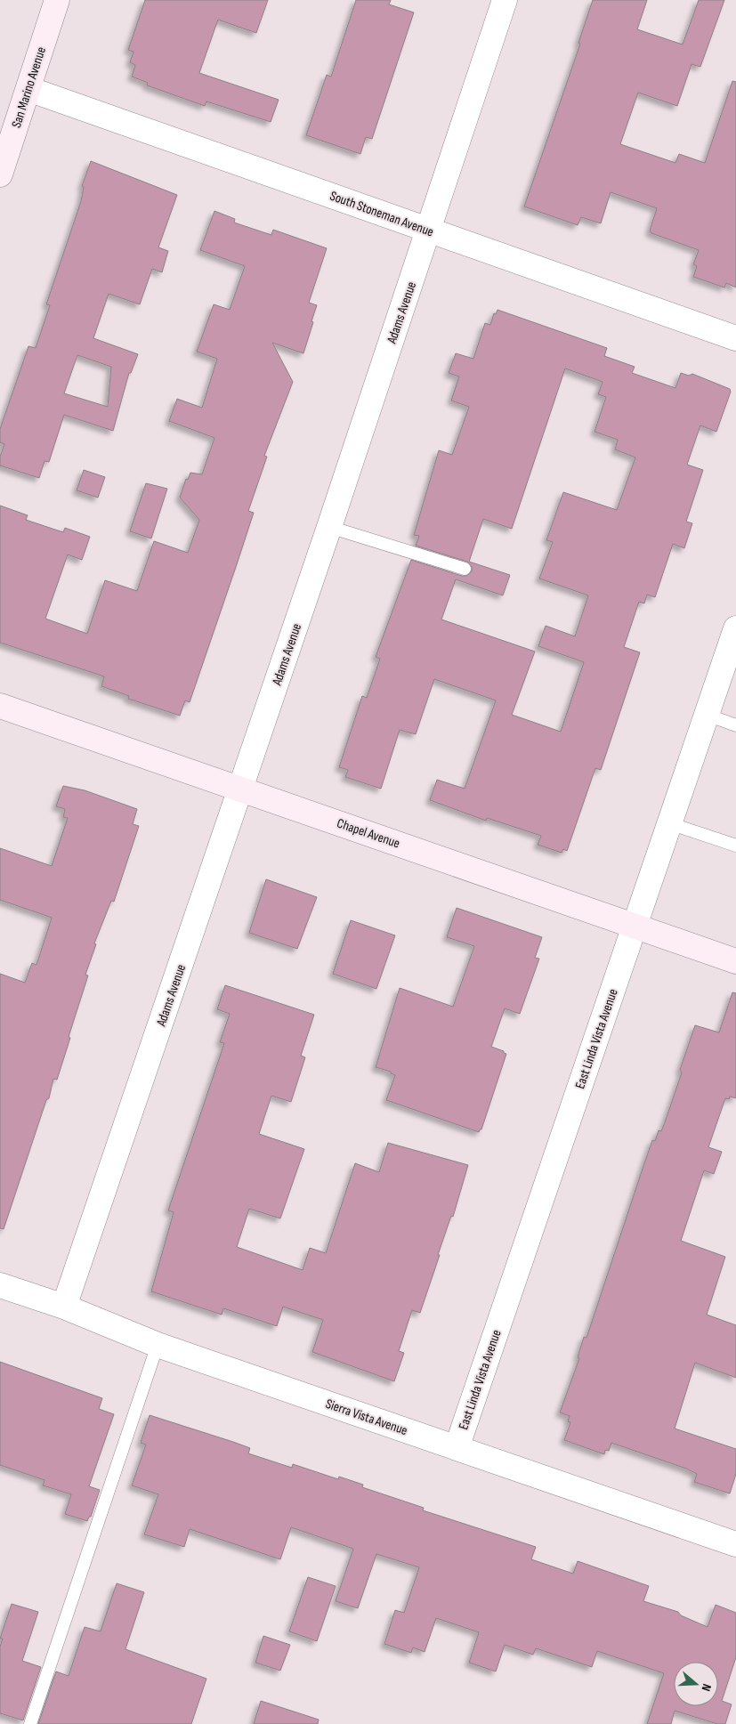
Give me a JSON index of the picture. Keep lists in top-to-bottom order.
{
  "streets": {
    "street": [
      "San Marino Avenue",
      "South Stoneman Avenue",
      "Adams Avenue",
      "Chapel Avenue",
      "East Linda Vista Avenue",
      "Sierra Vista Avenue"
    ]
  },
  "crossings": [
    ["San Marino Avenue", "South Stoneman Avenue"],
    ["South Stoneman Avenue", "Adams Avenue"],
    ["Adams Avenue", "Chapel Avenue"],
    ["Adams Avenue", "Sierra Vista Avenue"],
    ["Chapel Avenue", "East Linda Vista Avenue"],
    ["East Linda Vista Avenue", "Sierra Vista Avenue"]
  ],
  "north": "right"
}
